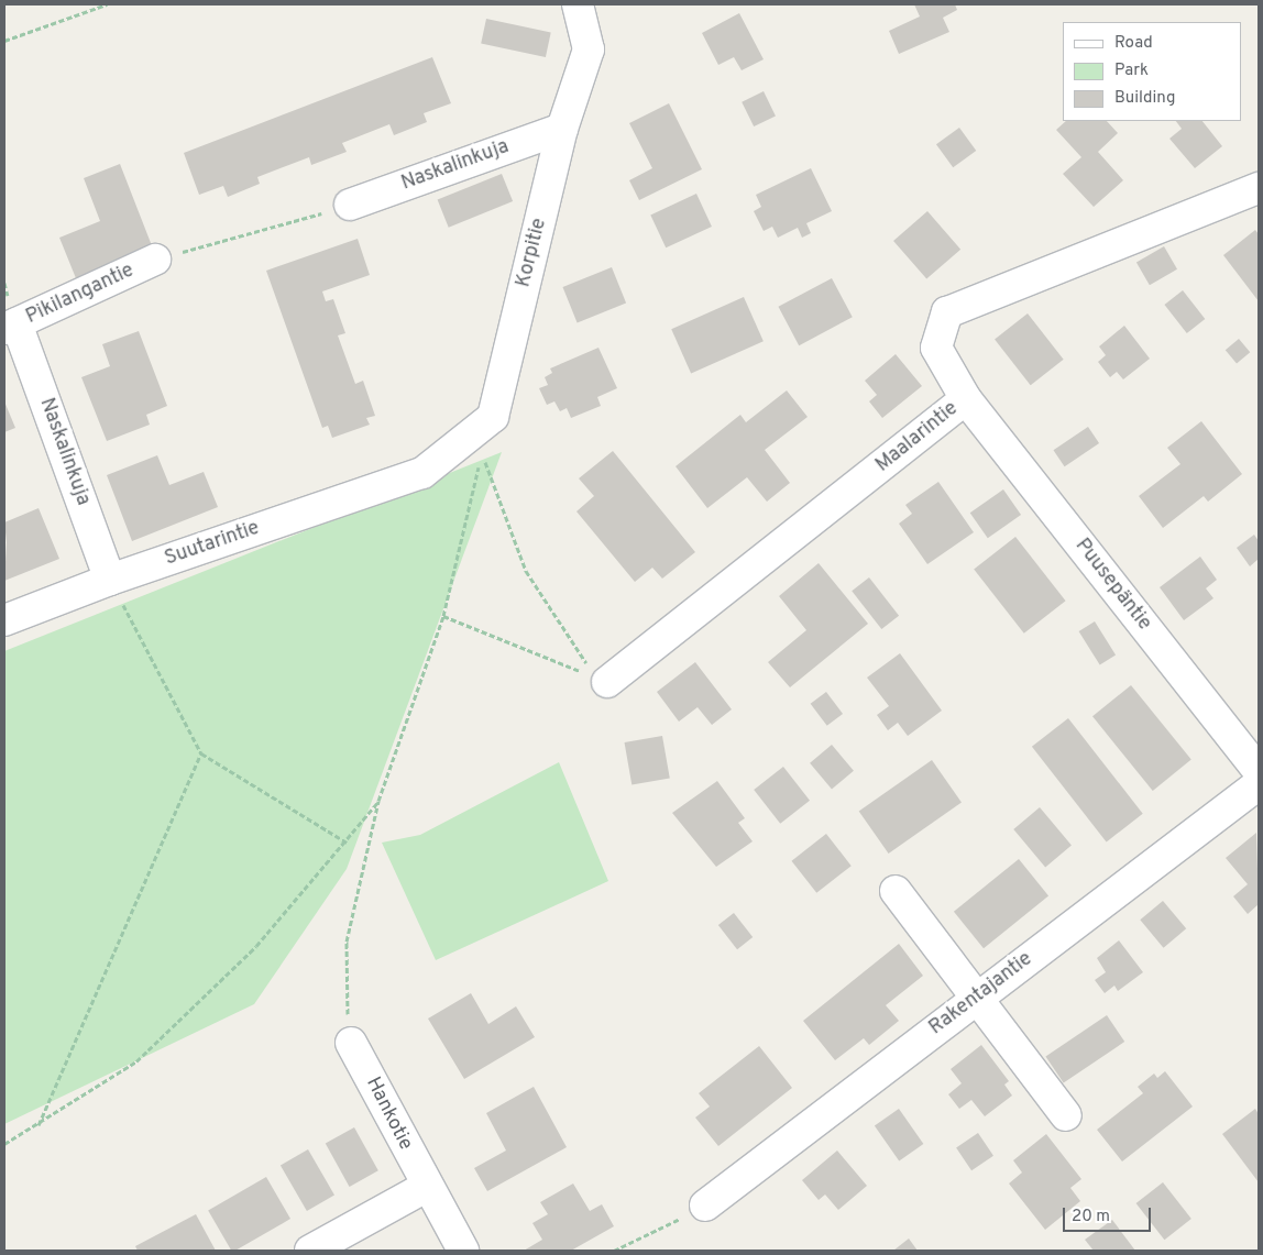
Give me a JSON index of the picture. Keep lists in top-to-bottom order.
{
  "streets": {
    "street": [
      "Naskalinkuja",
      "Korpitie",
      "Pikilangantie",
      "Maalarintie",
      "Suutarintie",
      "Puusepäntie",
      "Rakentajantie",
      "Hankotie"
    ]
  },
  "crossings": [
    ["Naskalinkuja", "Korpitie"],
    ["Naskalinkuja", "Pikilangantie"],
    ["Naskalinkuja", "Suutarintie"],
    ["Korpitie", "Suutarintie"],
    ["Maalarintie", "Puusepäntie"]
  ],
  "legend": ["Road", "Park", "Building"],
  "scale_bar": "20 m"
}
